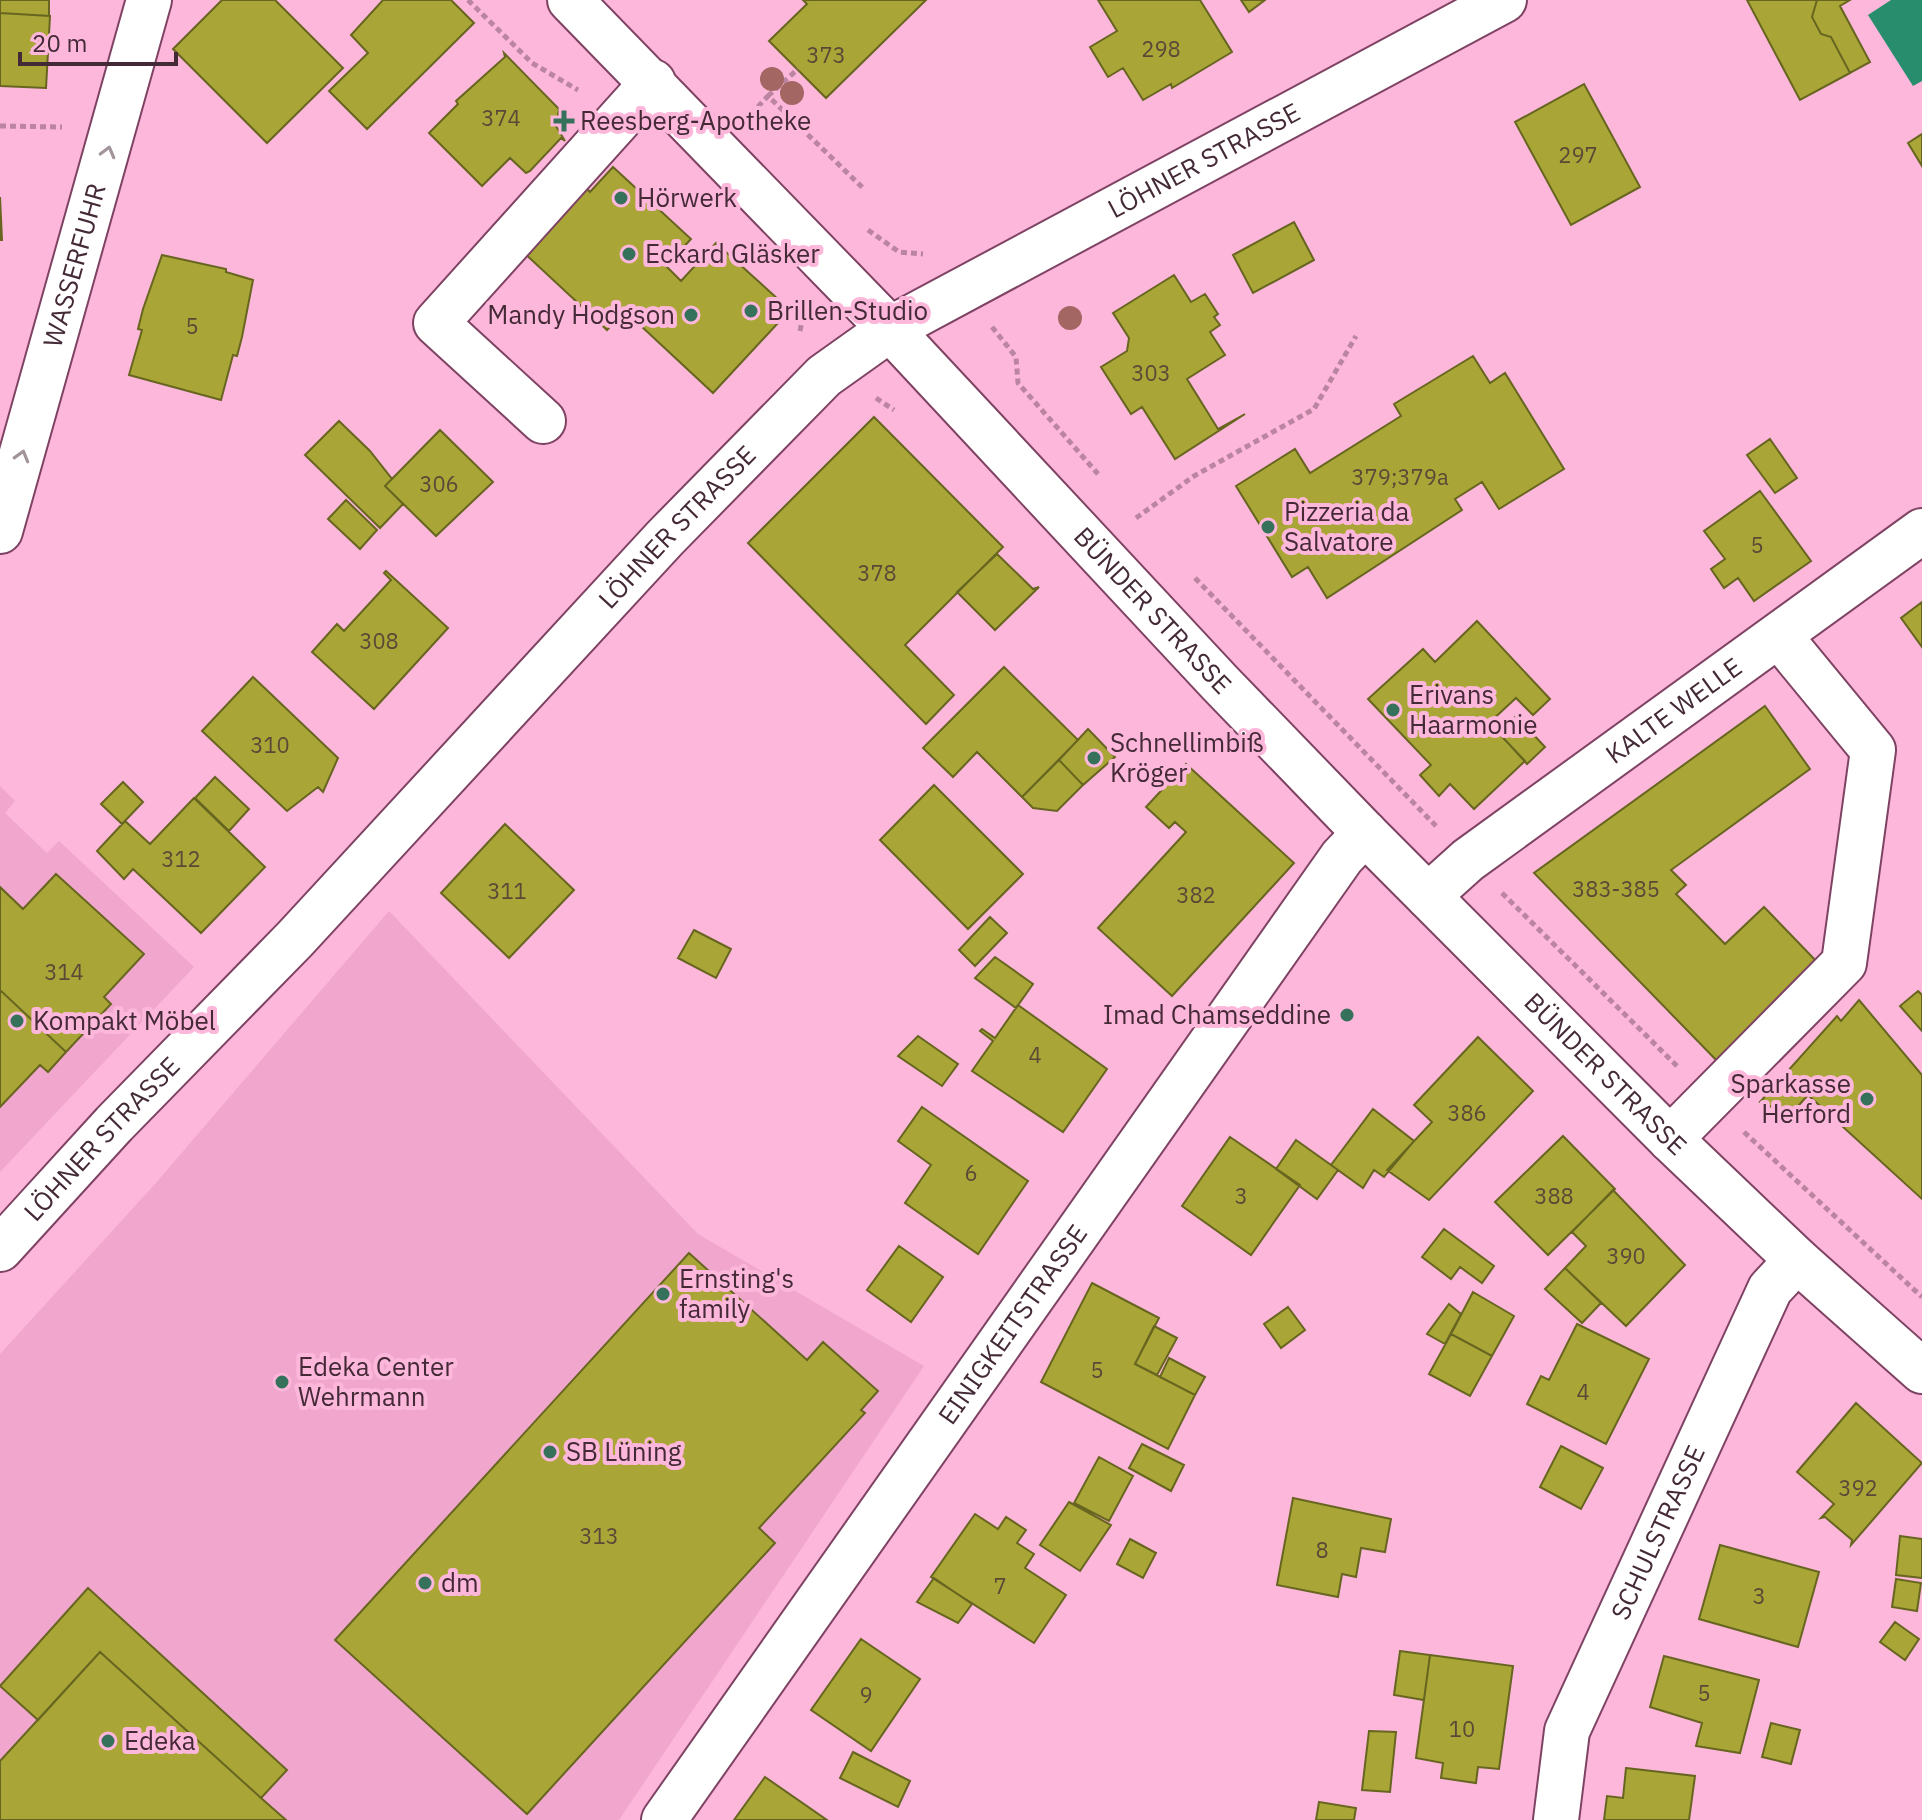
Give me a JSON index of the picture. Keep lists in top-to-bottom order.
{
  "streets": {
    "main road": [
      "LÖHNER STRASSE",
      "WASSERFUHR",
      "BÜNDER STRASSE",
      "KALTE WELLE",
      "EINIGKEITSTRASSE",
      "SCHULSTRASSE"
    ]
  },
  "crossings": [
    ["LÖHNER STRASSE", "BÜNDER STRASSE"],
    ["BÜNDER STRASSE", "KALTE WELLE"],
    ["BÜNDER STRASSE", "EINIGKEITSTRASSE"],
    ["BÜNDER STRASSE", "SCHULSTRASSE"]
  ],
  "one_way": ["WASSERFUHR"],
  "places": {
    "health": ["Reesberg-Apotheke"],
    "other": [
      "Hörwerk",
      "Eckard Gläsker",
      "Brillen-Studio",
      "Mandy Hodgson",
      "Pizzeria da Salvatore",
      "Erivans Haarmonie",
      "Schnellimbiß Kröger",
      "Imad Chamseddine",
      "Kompakt Möbel",
      "Sparkasse Herford",
      "Ernsting's family",
      "Edeka Center Wehrmann",
      "SB Lüning",
      "dm",
      "Edeka"
    ]
  },
  "house_numbers": [
    "298",
    "373",
    "374",
    "297",
    "5",
    "303",
    "379;379a",
    "306",
    "5",
    "378",
    "308",
    "310",
    "312",
    "383-385",
    "311",
    "382",
    "314",
    "4",
    "386",
    "6",
    "3",
    "388",
    "390",
    "5",
    "4",
    "392",
    "313",
    "8",
    "7",
    "3",
    "5",
    "9",
    "10"
  ],
  "scale_bar": "20 m"
}
